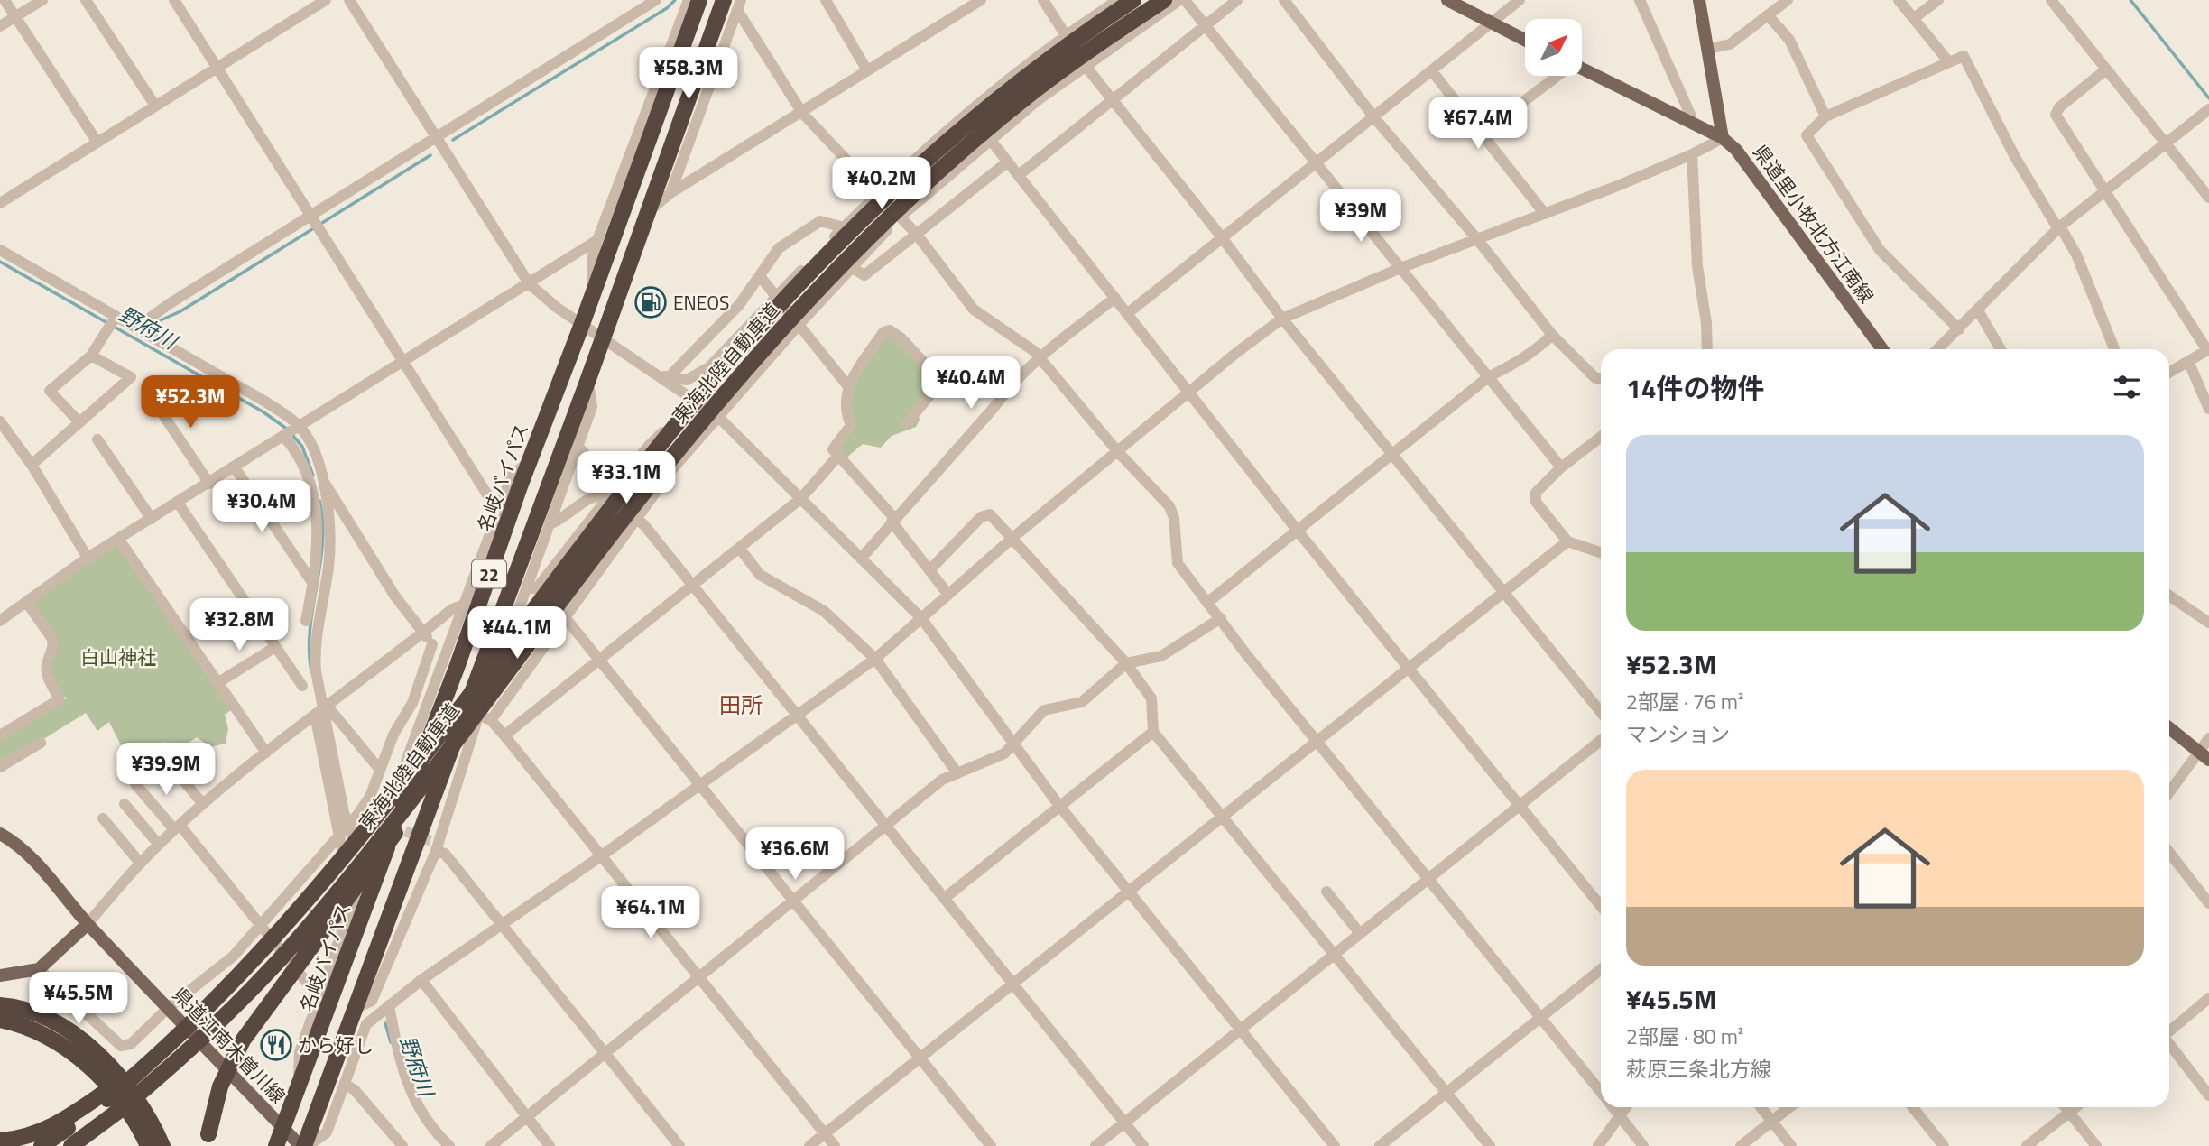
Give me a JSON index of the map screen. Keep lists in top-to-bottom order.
{
  "streets": {
    "highway": ["東海北陸自動車道", "名岐バイパス", "22"],
    "main road": ["県道里小牧北方江南線", "県道江南木曽川線"]
  },
  "crossings": [
    ["名岐バイパス", "県道江南木曽川線"],
    ["22", "県道江南木曽川線"]
  ],
  "districts": ["田所"],
  "water": ["野府川"],
  "parks": ["白山神社"],
  "places": {
    "fuel station": ["ENEOS"],
    "restaurant": ["から好し"]
  },
  "north": "top right",
  "page": {
    "price": [
      "¥58.3M",
      "¥67.4M",
      "¥40.2M",
      "¥39M",
      "¥40.4M",
      "¥52.3M",
      "¥33.1M",
      "¥30.4M",
      "¥32.8M",
      "¥44.1M",
      "¥39.9M",
      "¥36.6M",
      "¥64.1M",
      "¥45.5M"
    ],
    "heading": "14件の物件",
    "list": [
      {
        "name": "¥52.3M",
        "note": "2部屋 · 76 m² · マンション"
      },
      {
        "name": "¥45.5M",
        "note": "2部屋 · 80 m² · 萩原三条北方線"
      }
    ]
  }
}
